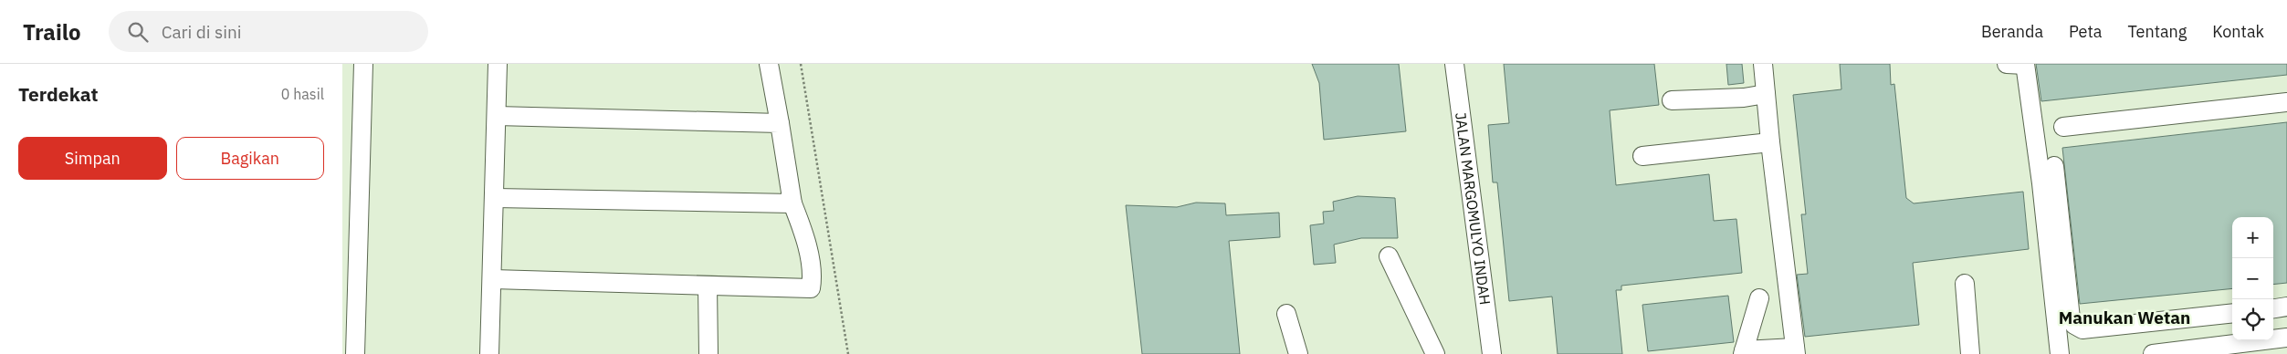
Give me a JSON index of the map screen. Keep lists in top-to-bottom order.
{
  "streets": {
    "street": ["JALAN MARGOMULYO INDAH"]
  },
  "districts": ["Manukan Wetan"],
  "page": {
    "header": "Trailo",
    "search": "Cari di sini",
    "nav": [
      "Beranda",
      "Peta",
      "Tentang",
      "Kontak"
    ],
    "heading": ["Terdekat", "0 hasil"],
    "buttons": ["Simpan", "Bagikan"],
    "map_buttons": ["+", "−"]
  }
}
